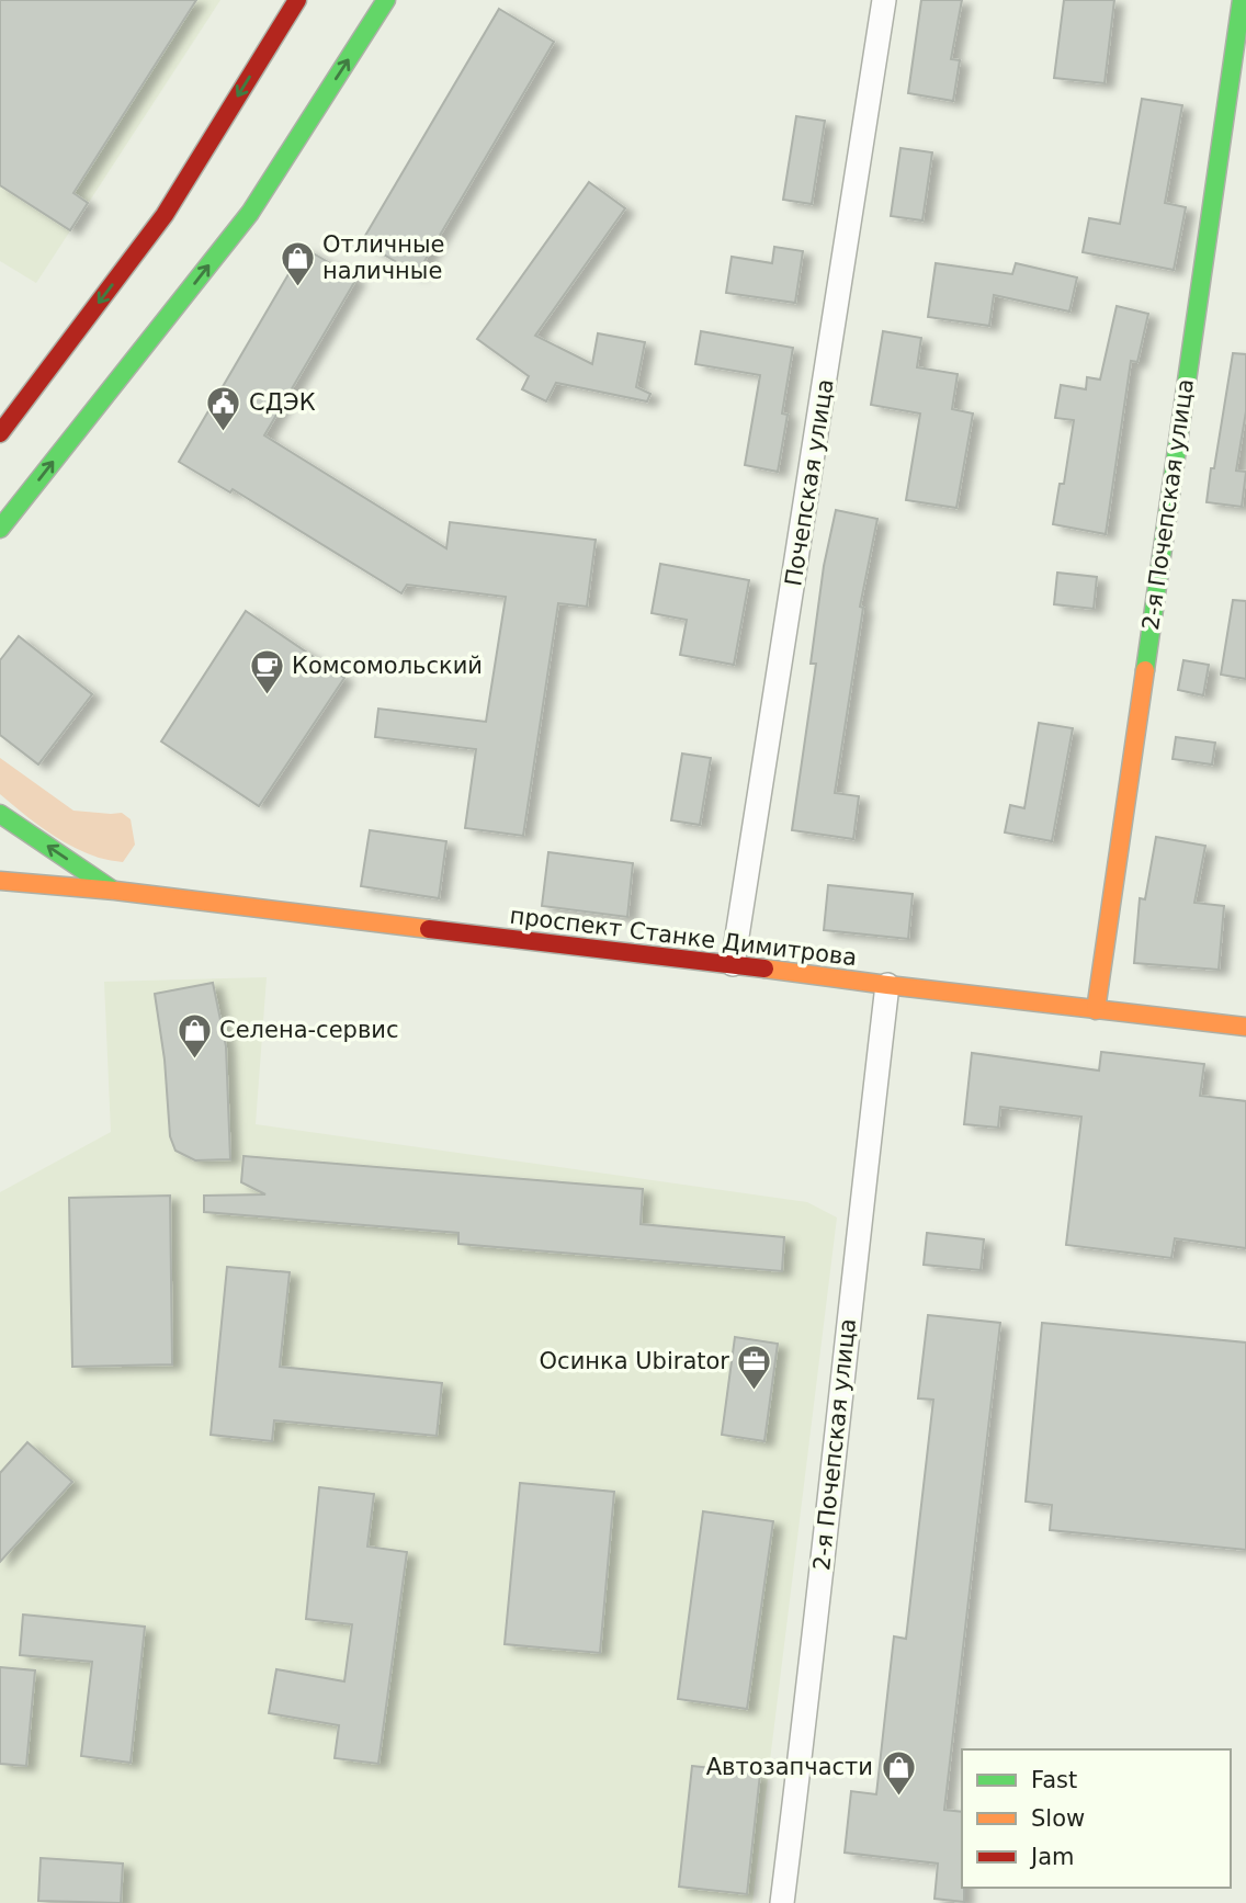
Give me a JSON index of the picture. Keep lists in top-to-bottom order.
{
  "streets": {
    "main road": ["2-я Почепская улица", "проспект Станке Димитрова"],
    "street": ["Почепская улица"]
  },
  "crossings": [
    ["Почепская улица", "проспект Станке Димитрова"],
    ["2-я Почепская улица", "проспект Станке Димитрова"]
  ],
  "places": {
    "shop": ["Отличные наличные", "Селена-сервис", "Автозапчасти"],
    "public building": ["СДЭК"],
    "cafe": ["Комсомольский"],
    "office": ["Осинка Ubirator"]
  },
  "legend": ["Fast", "Slow", "Jam"]
}
